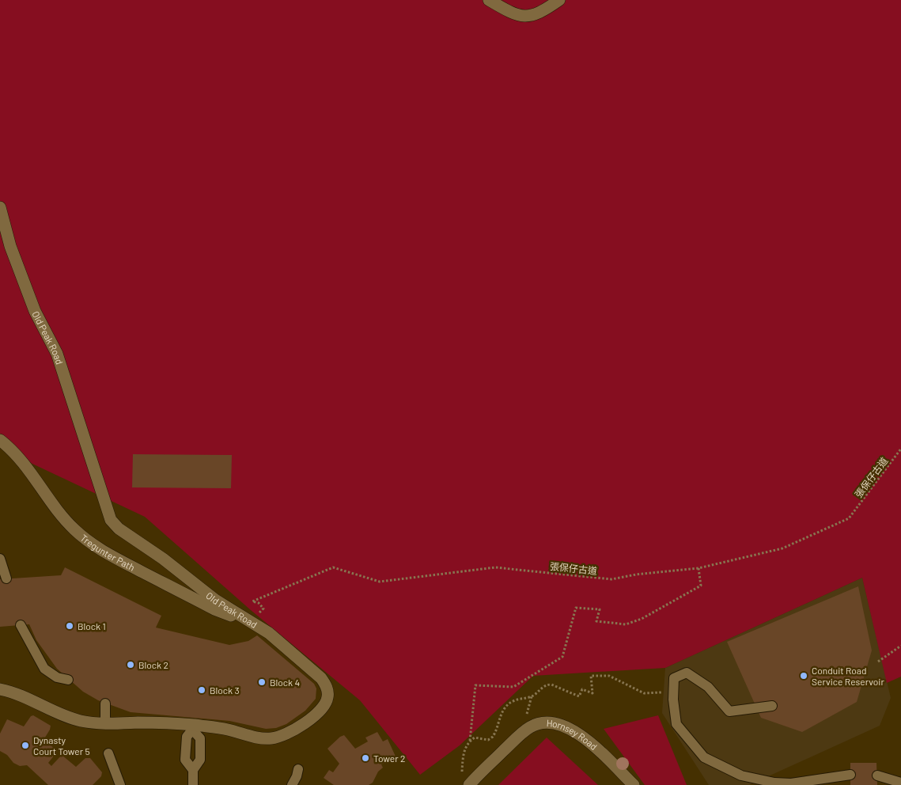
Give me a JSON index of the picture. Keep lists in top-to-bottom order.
{
  "streets": {
    "street": ["Old Peak Road", "Tregunter Path", "Hornsey Road"],
    "path": ["張保仔古道"]
  },
  "crossings": [
    ["Old Peak Road", "張保仔古道"],
    ["Old Peak Road", "Tregunter Path"],
    ["張保仔古道", "Tregunter Path"]
  ],
  "places": [
    "Block 1",
    "Block 2",
    "Conduit Road Service Reservoir",
    "Block 4",
    "Block 3",
    "Dynasty Court Tower 5",
    "Tower 2"
  ]
}
